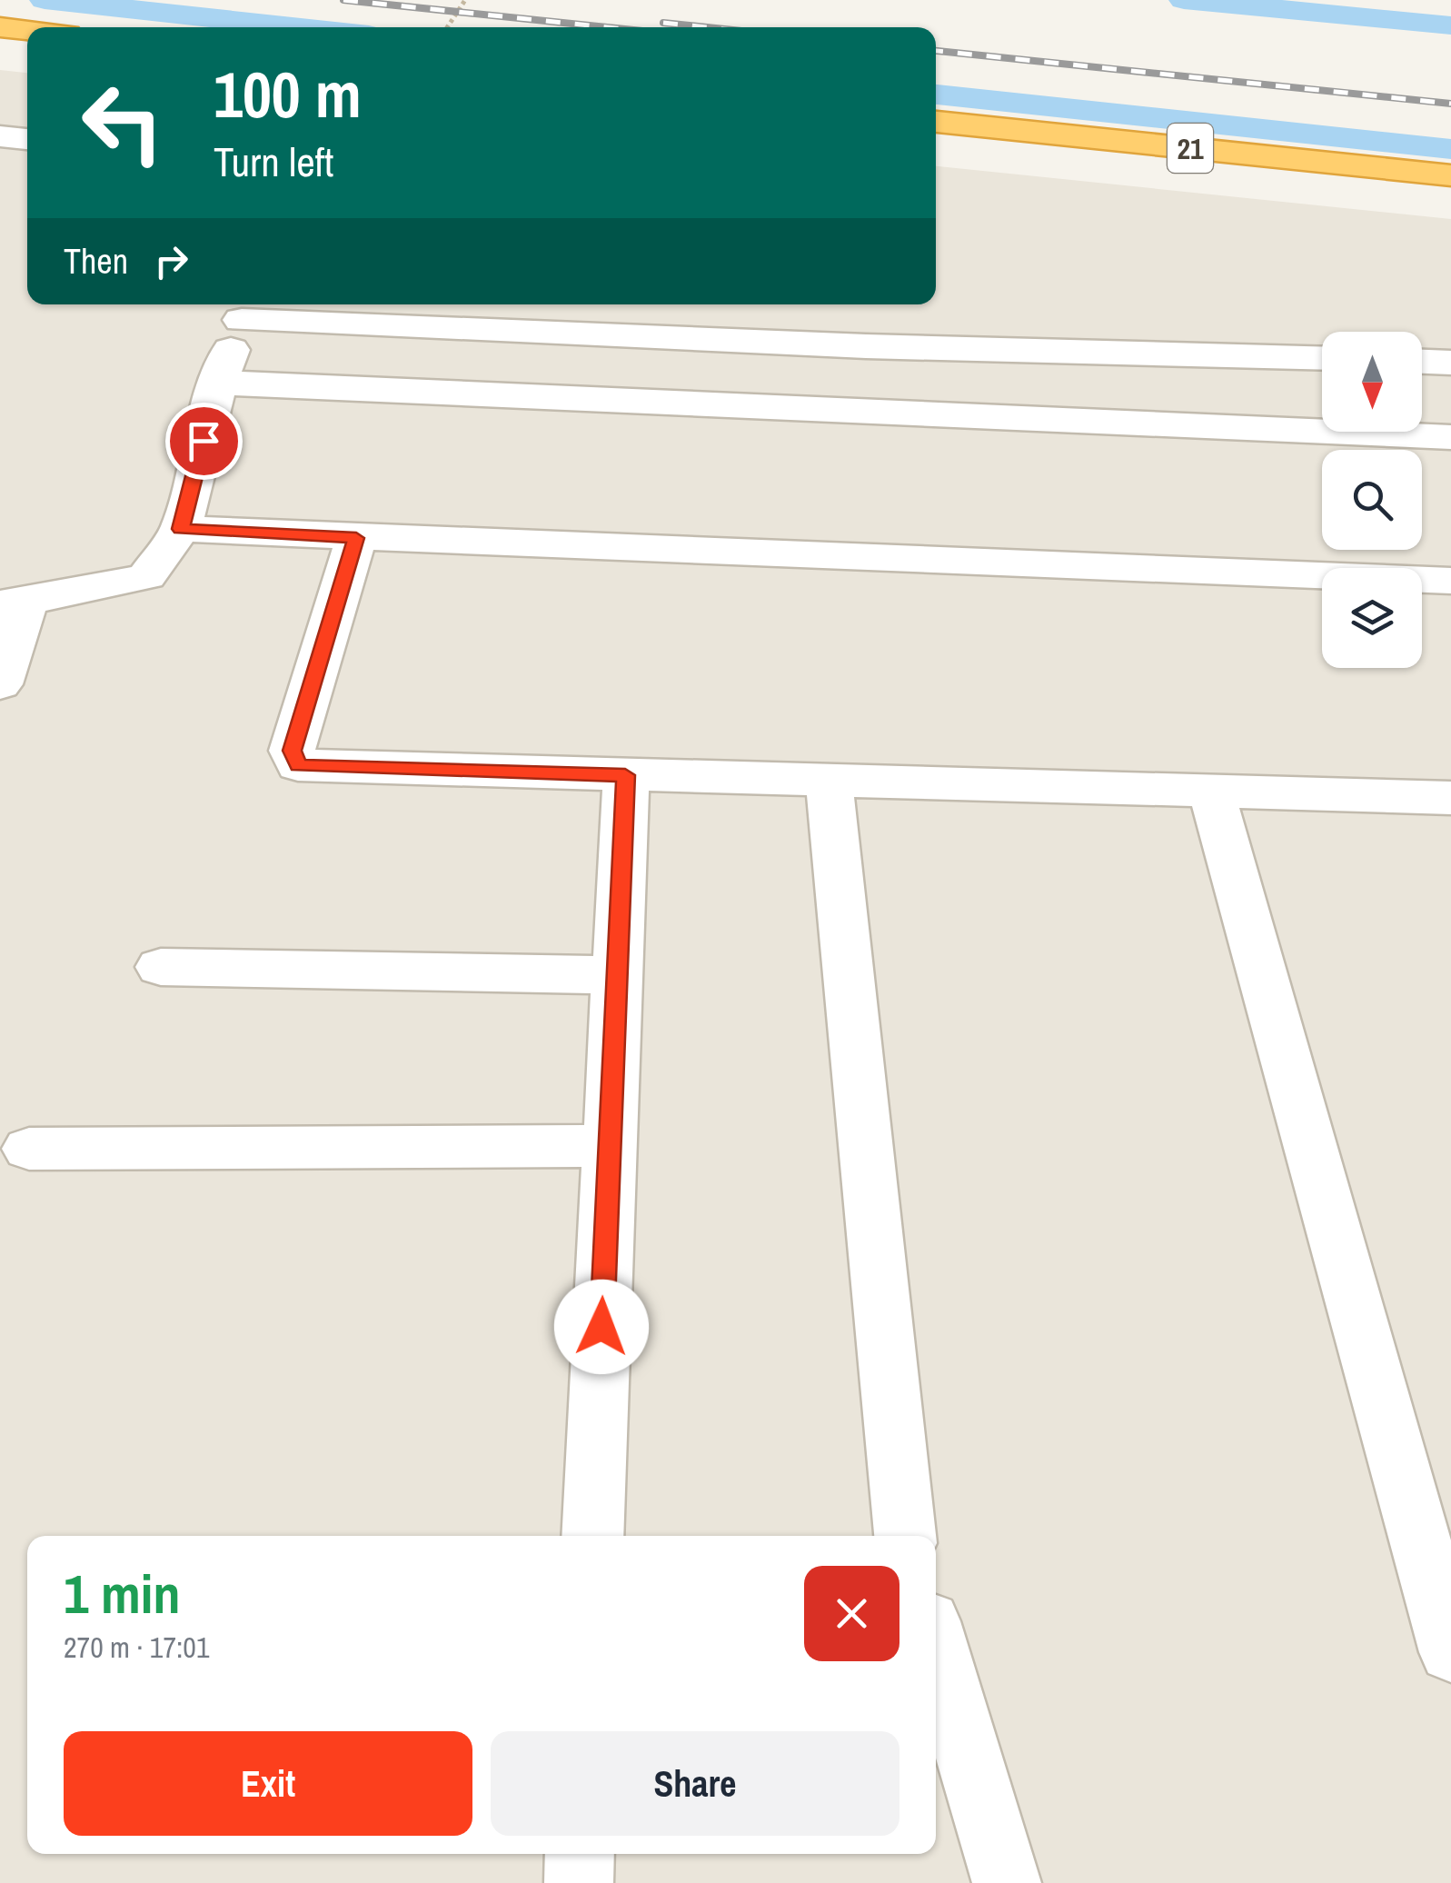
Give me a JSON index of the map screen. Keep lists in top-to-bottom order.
{
  "streets": {
    "highway": ["21"]
  },
  "north": "bottom",
  "page": {
    "turn": ["100 m", "Turn left"],
    "then": "Then",
    "heading": ["1 min", "270 m · 17:01"],
    "buttons": ["Exit", "Share"]
  }
}
